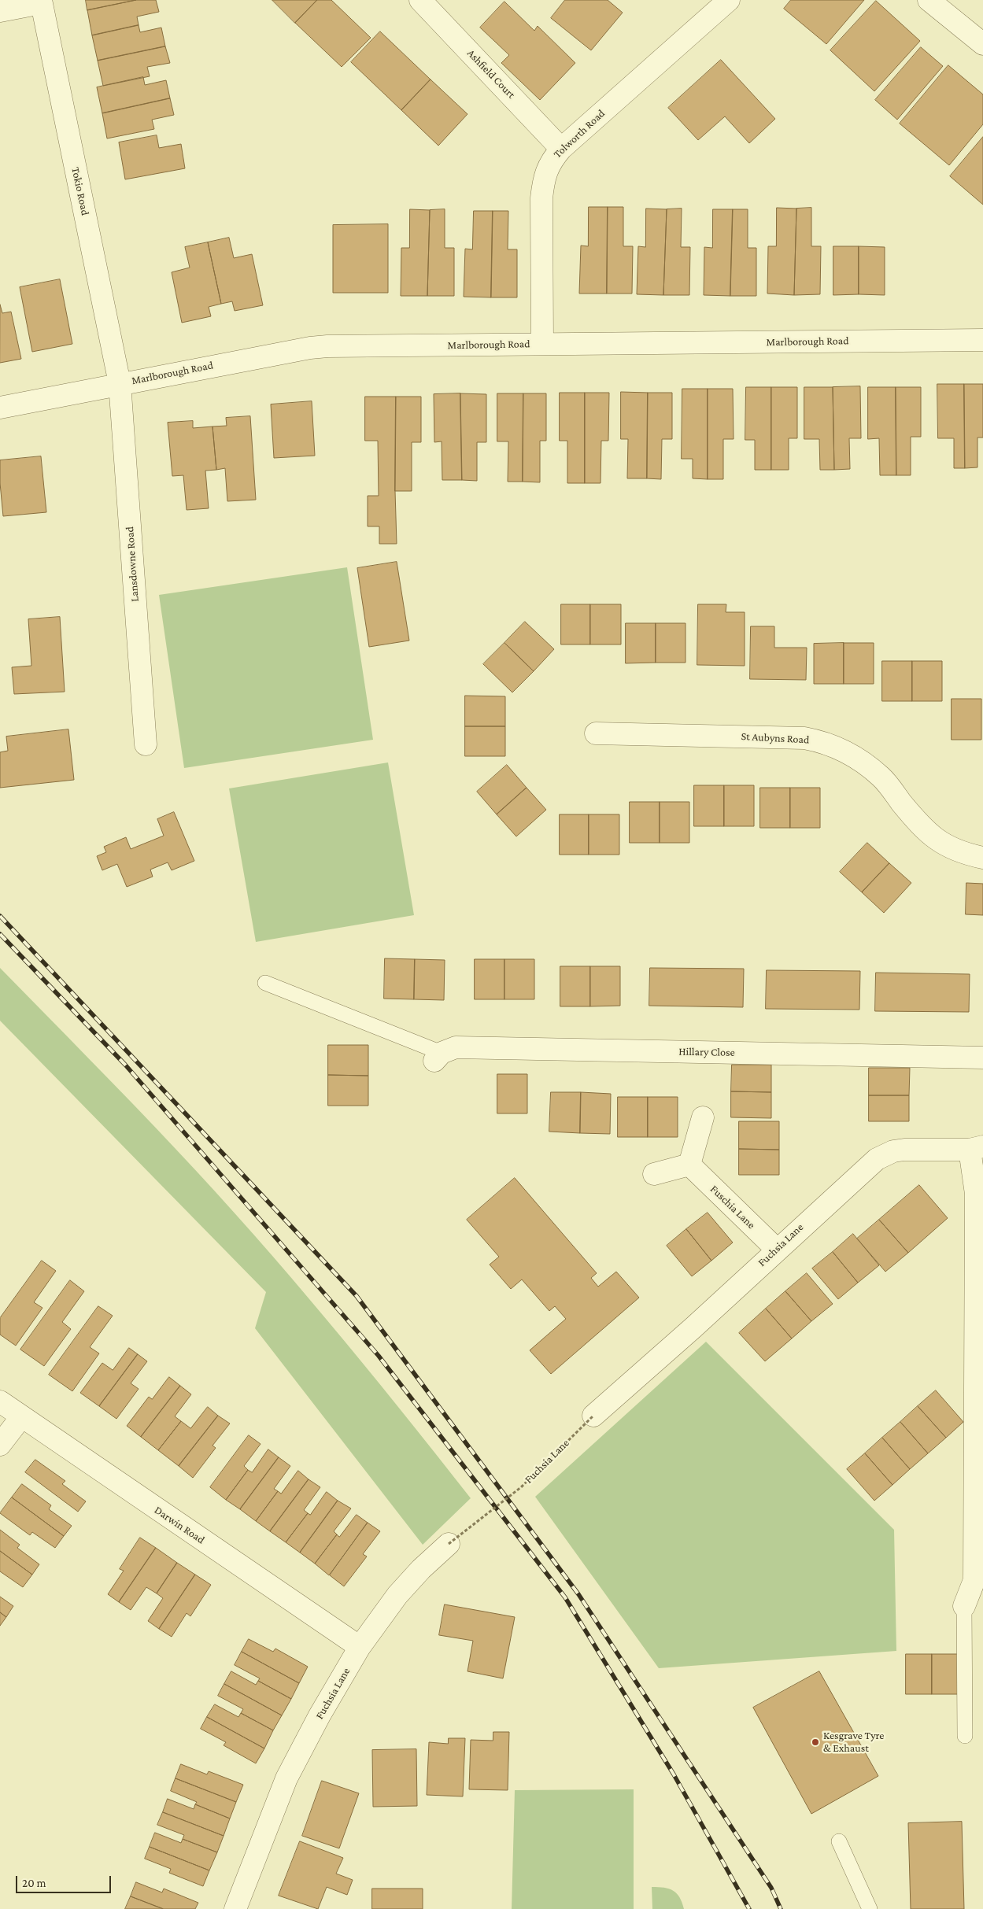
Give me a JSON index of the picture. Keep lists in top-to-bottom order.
{
  "streets": {
    "street": [
      "Ashfield Court",
      "Tolworth Road",
      "Tokio Road",
      "Marlborough Road",
      "Lansdowne Road",
      "St Aubyns Road",
      "Hillary Close",
      "Fuschia Lane",
      "Fuchsia Lane",
      "Darwin Road"
    ]
  },
  "crossings": [
    ["Ashfield Court", "Tolworth Road"],
    ["Tolworth Road", "Marlborough Road"],
    ["Tokio Road", "Marlborough Road"],
    ["Tokio Road", "Lansdowne Road"],
    ["Marlborough Road", "Lansdowne Road"],
    ["Fuschia Lane", "Fuchsia Lane"],
    ["Fuchsia Lane", "Darwin Road"]
  ],
  "places": ["Kesgrave Tyre & Exhaust"],
  "scale_bar": "20 m"
}
